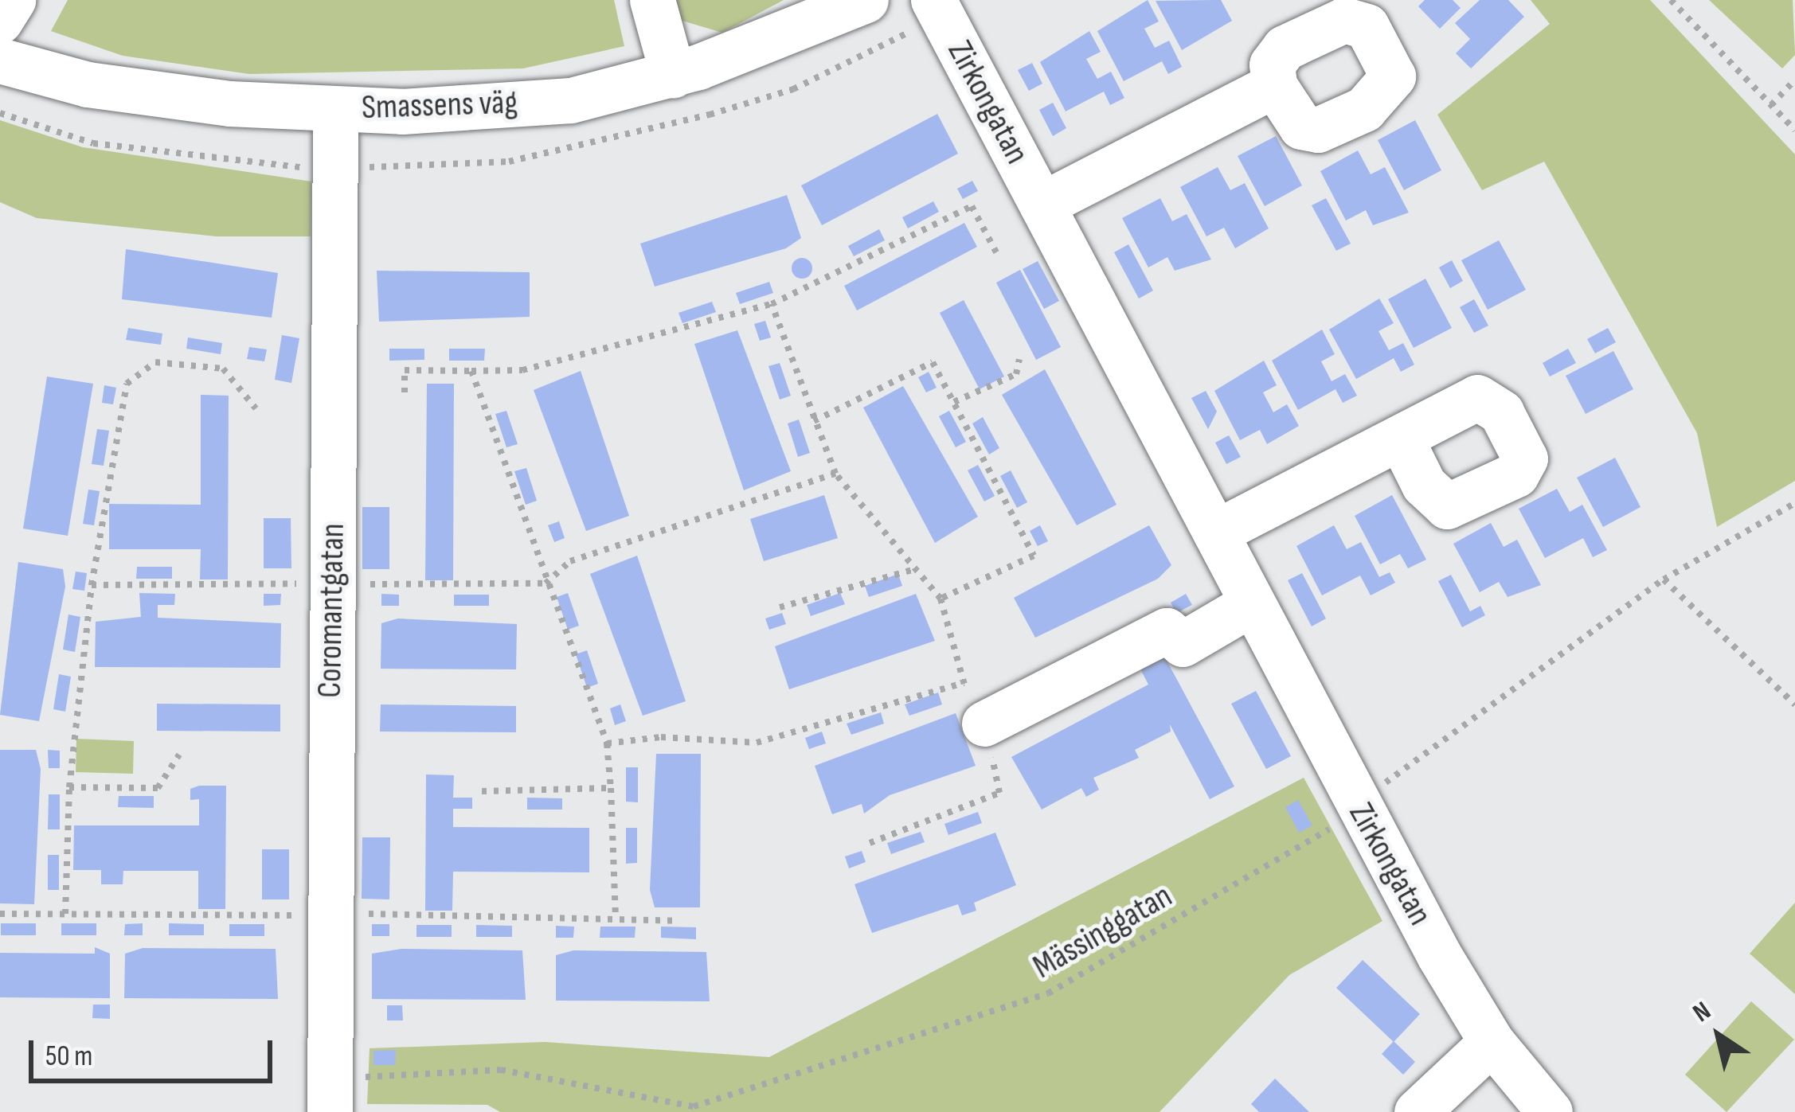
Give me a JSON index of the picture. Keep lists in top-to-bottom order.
{
  "streets": {
    "street": ["Zirkongatan", "Smassens väg", "Coromantgatan"],
    "path": ["Mässinggatan"]
  },
  "crossings": [
    ["Zirkongatan", "Mässinggatan"],
    ["Smassens väg", "Coromantgatan"],
    ["Coromantgatan", "Mässinggatan"]
  ],
  "scale_bar": "50 m",
  "north": "top left"
}
